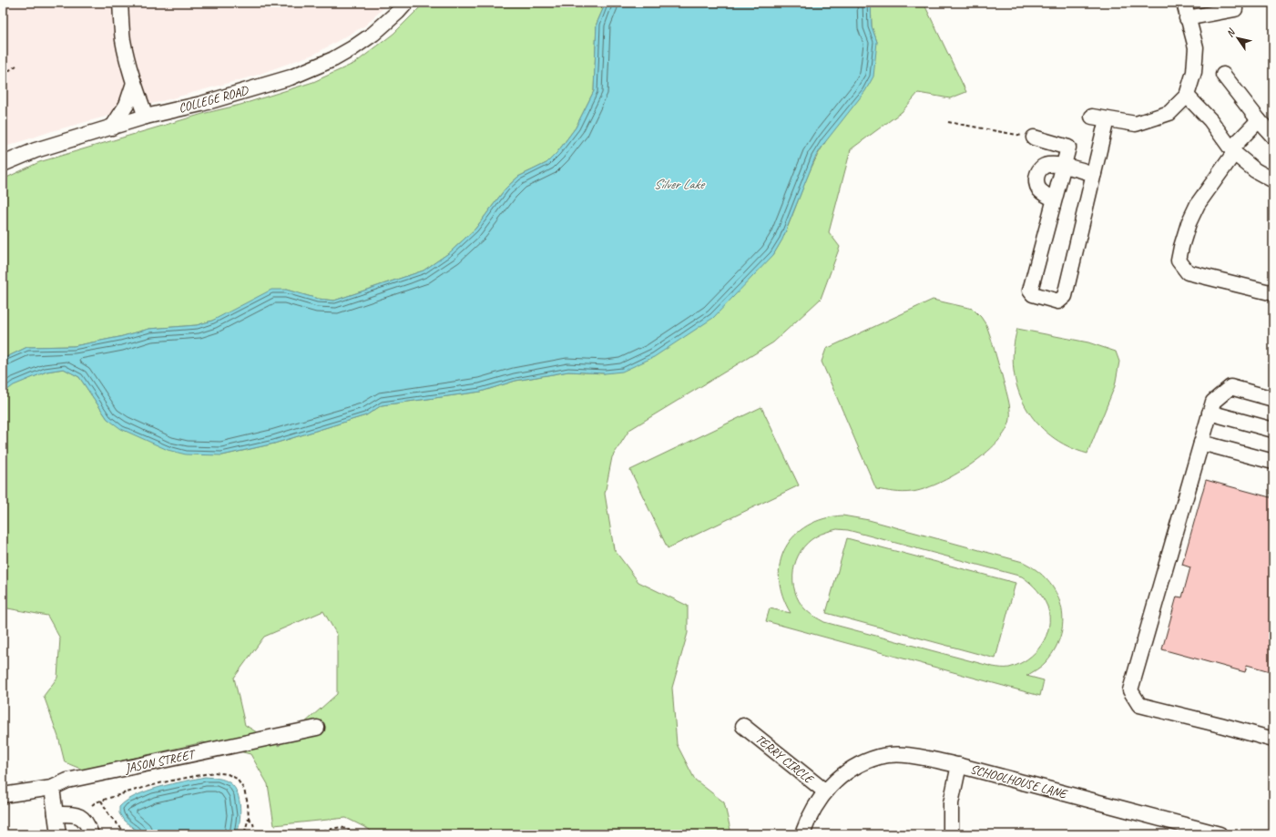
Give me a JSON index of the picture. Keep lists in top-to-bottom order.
{
  "streets": {
    "street": [
      "COLLEGE ROAD",
      "TERRY CIRCLE",
      "JASON STREET",
      "SCHOOLHOUSE LANE"
    ]
  },
  "crossings": [
    ["TERRY CIRCLE", "SCHOOLHOUSE LANE"]
  ],
  "water": ["Silver Lake"],
  "north": "top left"
}
